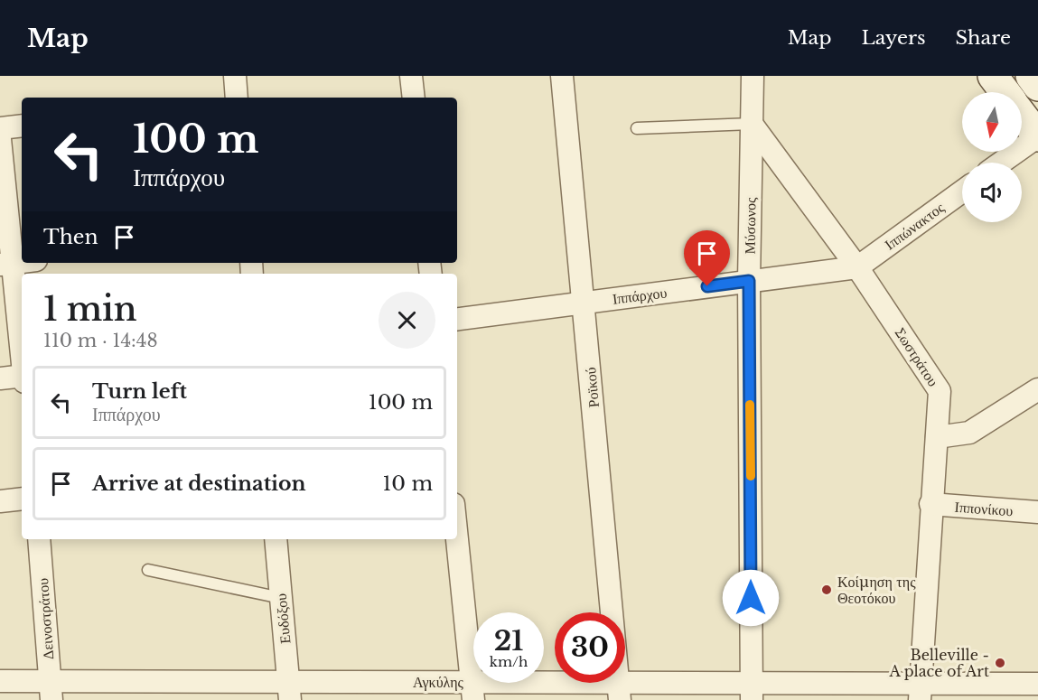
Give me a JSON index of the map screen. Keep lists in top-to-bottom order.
{
  "streets": {
    "street": [
      "Μύσωνος",
      "Ιππώνακτος",
      "Ιππάρχου",
      "Σωστράτου",
      "Ροϊκού",
      "Ιππονίκου",
      "Δεινοστράτου",
      "Ευδόξου",
      "Αγκύλης"
    ]
  },
  "crossings": [
    ["Μύσωνος", "Ιππάρχου"],
    ["Μύσωνος", "Σωστράτου"],
    ["Μύσωνος", "Αγκύλης"],
    ["Ιππώνακτος", "Ιππάρχου"],
    ["Ιππώνακτος", "Σωστράτου"],
    ["Ιππάρχου", "Σωστράτου"],
    ["Ιππάρχου", "Ροϊκού"],
    ["Σωστράτου", "Ιππονίκου"],
    ["Σωστράτου", "Αγκύλης"],
    ["Ροϊκού", "Αγκύλης"],
    ["Δεινοστράτου", "Αγκύλης"],
    ["Ευδόξου", "Αγκύλης"]
  ],
  "places": ["Κοίμηση της Θεοτόκου", "Belleville - A place of Art"],
  "north": "bottom",
  "page": {
    "header": "Map",
    "nav": ["Map", "Layers", "Share"],
    "turn": ["100 m", "Ιππάρχου"],
    "then": "Then",
    "heading": ["1 min", "110 m · 14:48"],
    "list": [
      {
        "name": "Turn left",
        "note": "Ιππάρχου",
        "value": "100 m"
      },
      {
        "name": "Arrive at destination",
        "value": "10 m"
      }
    ],
    "speed": "21 km/h",
    "limit": "30"
  }
}
